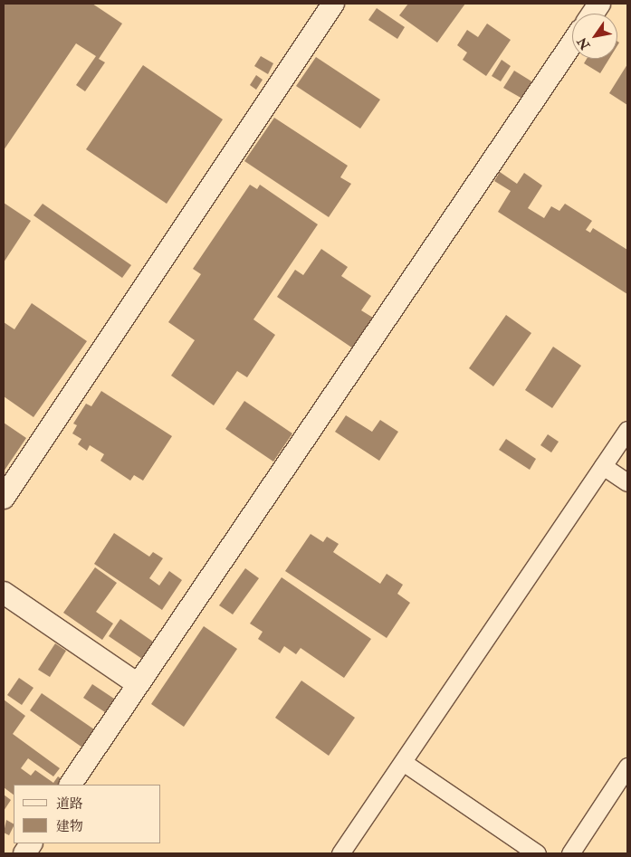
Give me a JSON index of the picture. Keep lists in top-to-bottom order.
{
  "legend": ["道路", "建物"],
  "north": "bottom left"
}
